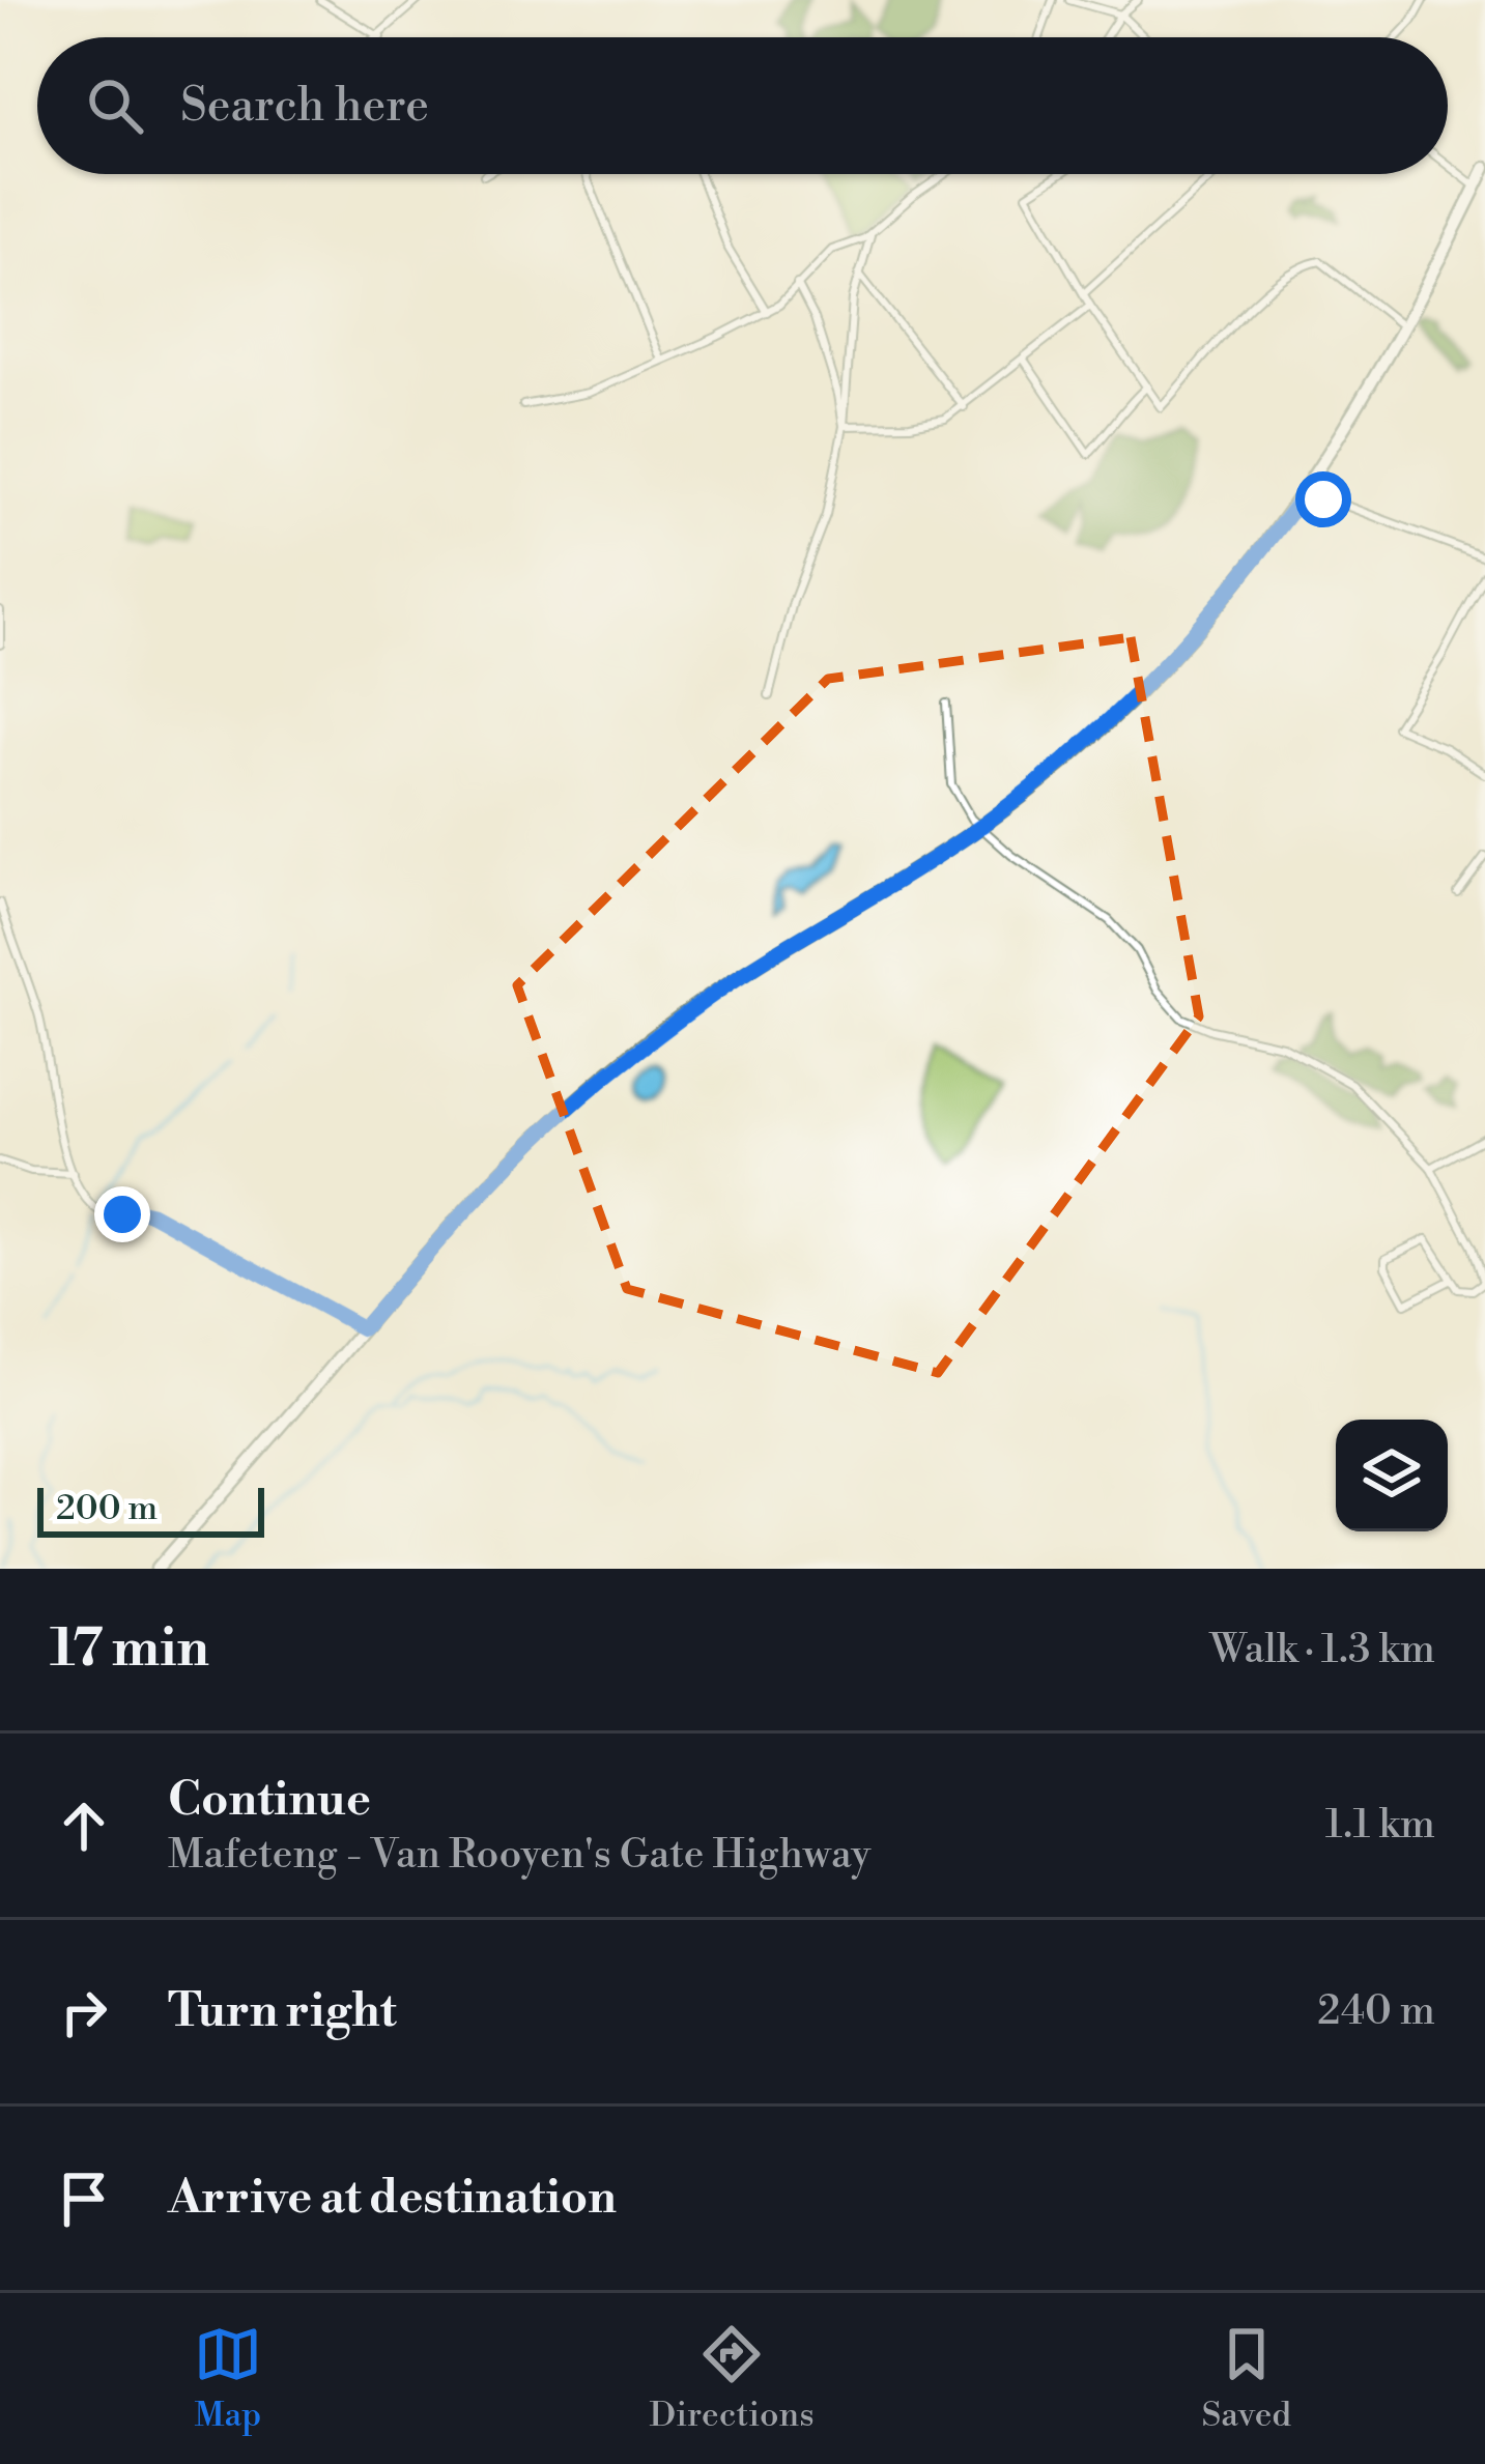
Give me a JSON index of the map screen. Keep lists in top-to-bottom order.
{
  "scale_bar": "200 m",
  "page": {
    "search": "Search here",
    "scale": "200 m",
    "heading": ["17 min", "Walk · 1.3 km"],
    "list": [
      ["Continue", "Mafeteng - Van Rooyen's Gate Highway", "1.1 km"],
      ["Turn right", "240 m"],
      "Arrive at destination"
    ],
    "nav": ["Map", "Directions", "Saved"]
  }
}
